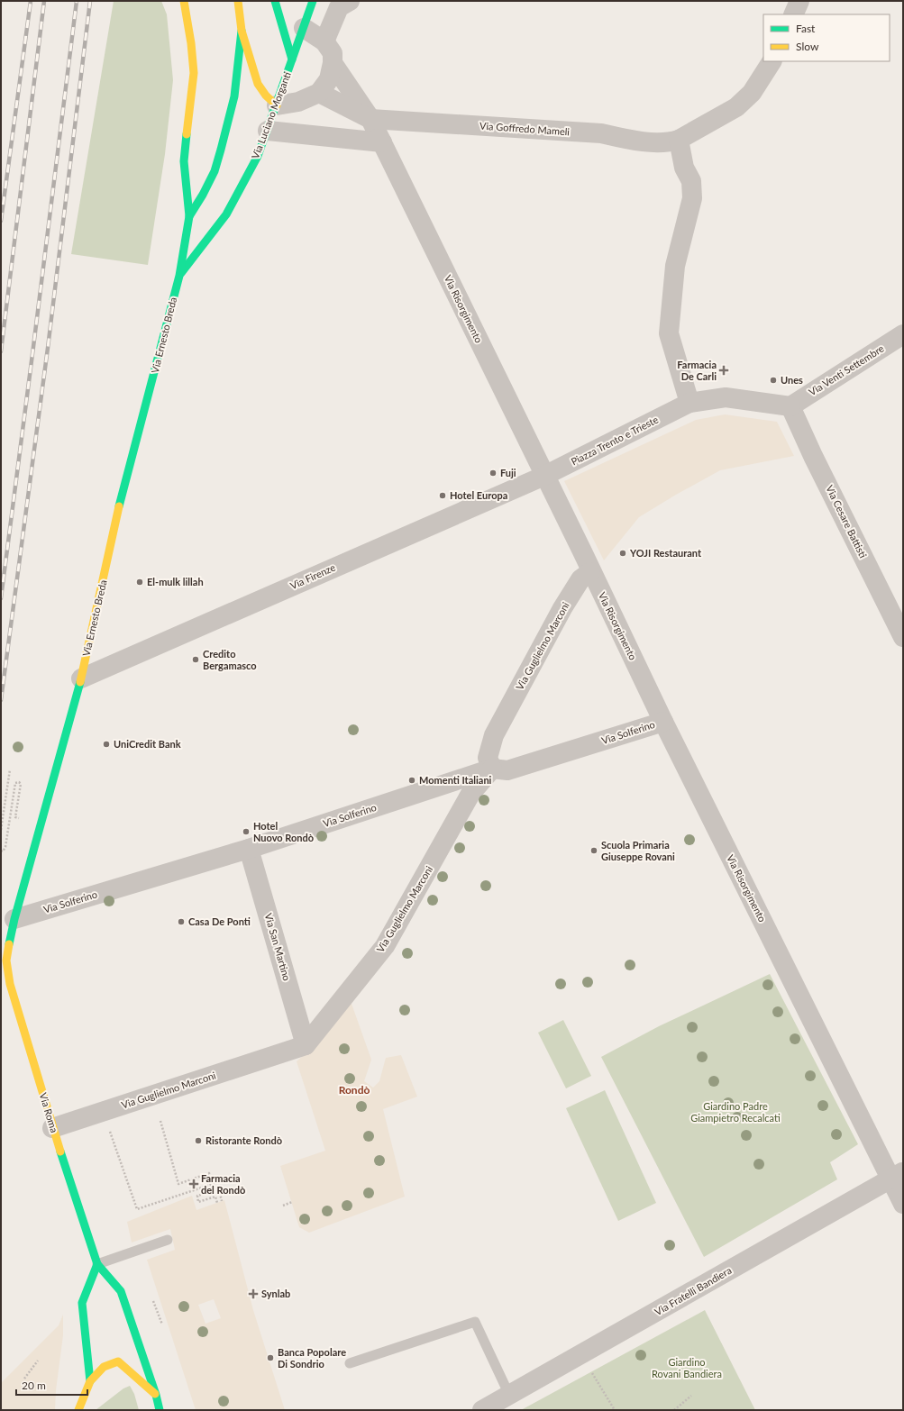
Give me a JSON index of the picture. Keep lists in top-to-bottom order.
{
  "streets": {
    "main road": ["Via Luciano Morganti", "Via Ernesto Breda", "Via Roma"],
    "street": [
      "Via Goffredo Mameli",
      "Via Risorgimento",
      "Via Venti Settembre",
      "Piazza Trento e Trieste",
      "Via Cesare Battisti",
      "Via Firenze",
      "Via Guglielmo Marconi",
      "Via Solferino",
      "Via San Martino",
      "Via Fratelli Bandiera"
    ]
  },
  "crossings": [
    ["Via Luciano Morganti", "Via Risorgimento"],
    ["Via Luciano Morganti", "Via Ernesto Breda"],
    ["Via Goffredo Mameli", "Via Risorgimento"],
    ["Via Risorgimento", "Piazza Trento e Trieste"],
    ["Via Risorgimento", "Via Firenze"],
    ["Via Risorgimento", "Via Guglielmo Marconi"],
    ["Via Risorgimento", "Via Solferino"],
    ["Via Risorgimento", "Via Fratelli Bandiera"],
    ["Via Ernesto Breda", "Via Firenze"],
    ["Via Ernesto Breda", "Via Solferino"],
    ["Via Ernesto Breda", "Via Roma"],
    ["Via Venti Settembre", "Piazza Trento e Trieste"],
    ["Via Venti Settembre", "Via Cesare Battisti"],
    ["Piazza Trento e Trieste", "Via Cesare Battisti"],
    ["Piazza Trento e Trieste", "Via Firenze"],
    ["Via Guglielmo Marconi", "Via Solferino"],
    ["Via Guglielmo Marconi", "Via San Martino"],
    ["Via Guglielmo Marconi", "Via Roma"],
    ["Via Solferino", "Via San Martino"]
  ],
  "districts": ["Rondò"],
  "parks": ["Giardino Padre Giampietro Recalcati", "Giardino Rovani Bandiera"],
  "places": {
    "health": ["Farmacia De Carli", "Farmacia del Rondò", "Synlab"],
    "other": [
      "Unes",
      "Fuji",
      "Hotel Europa",
      "YOJI Restaurant",
      "El-mulk lillah",
      "Credito Bergamasco",
      "UniCredit Bank",
      "Momenti Italiani",
      "Hotel Nuovo Rondò",
      "Scuola Primaria Giuseppe Rovani",
      "Casa De Ponti",
      "Ristorante Rondò",
      "Banca Popolare Di Sondrio"
    ]
  },
  "legend": ["Fast", "Slow"],
  "scale_bar": "20 m"
}
